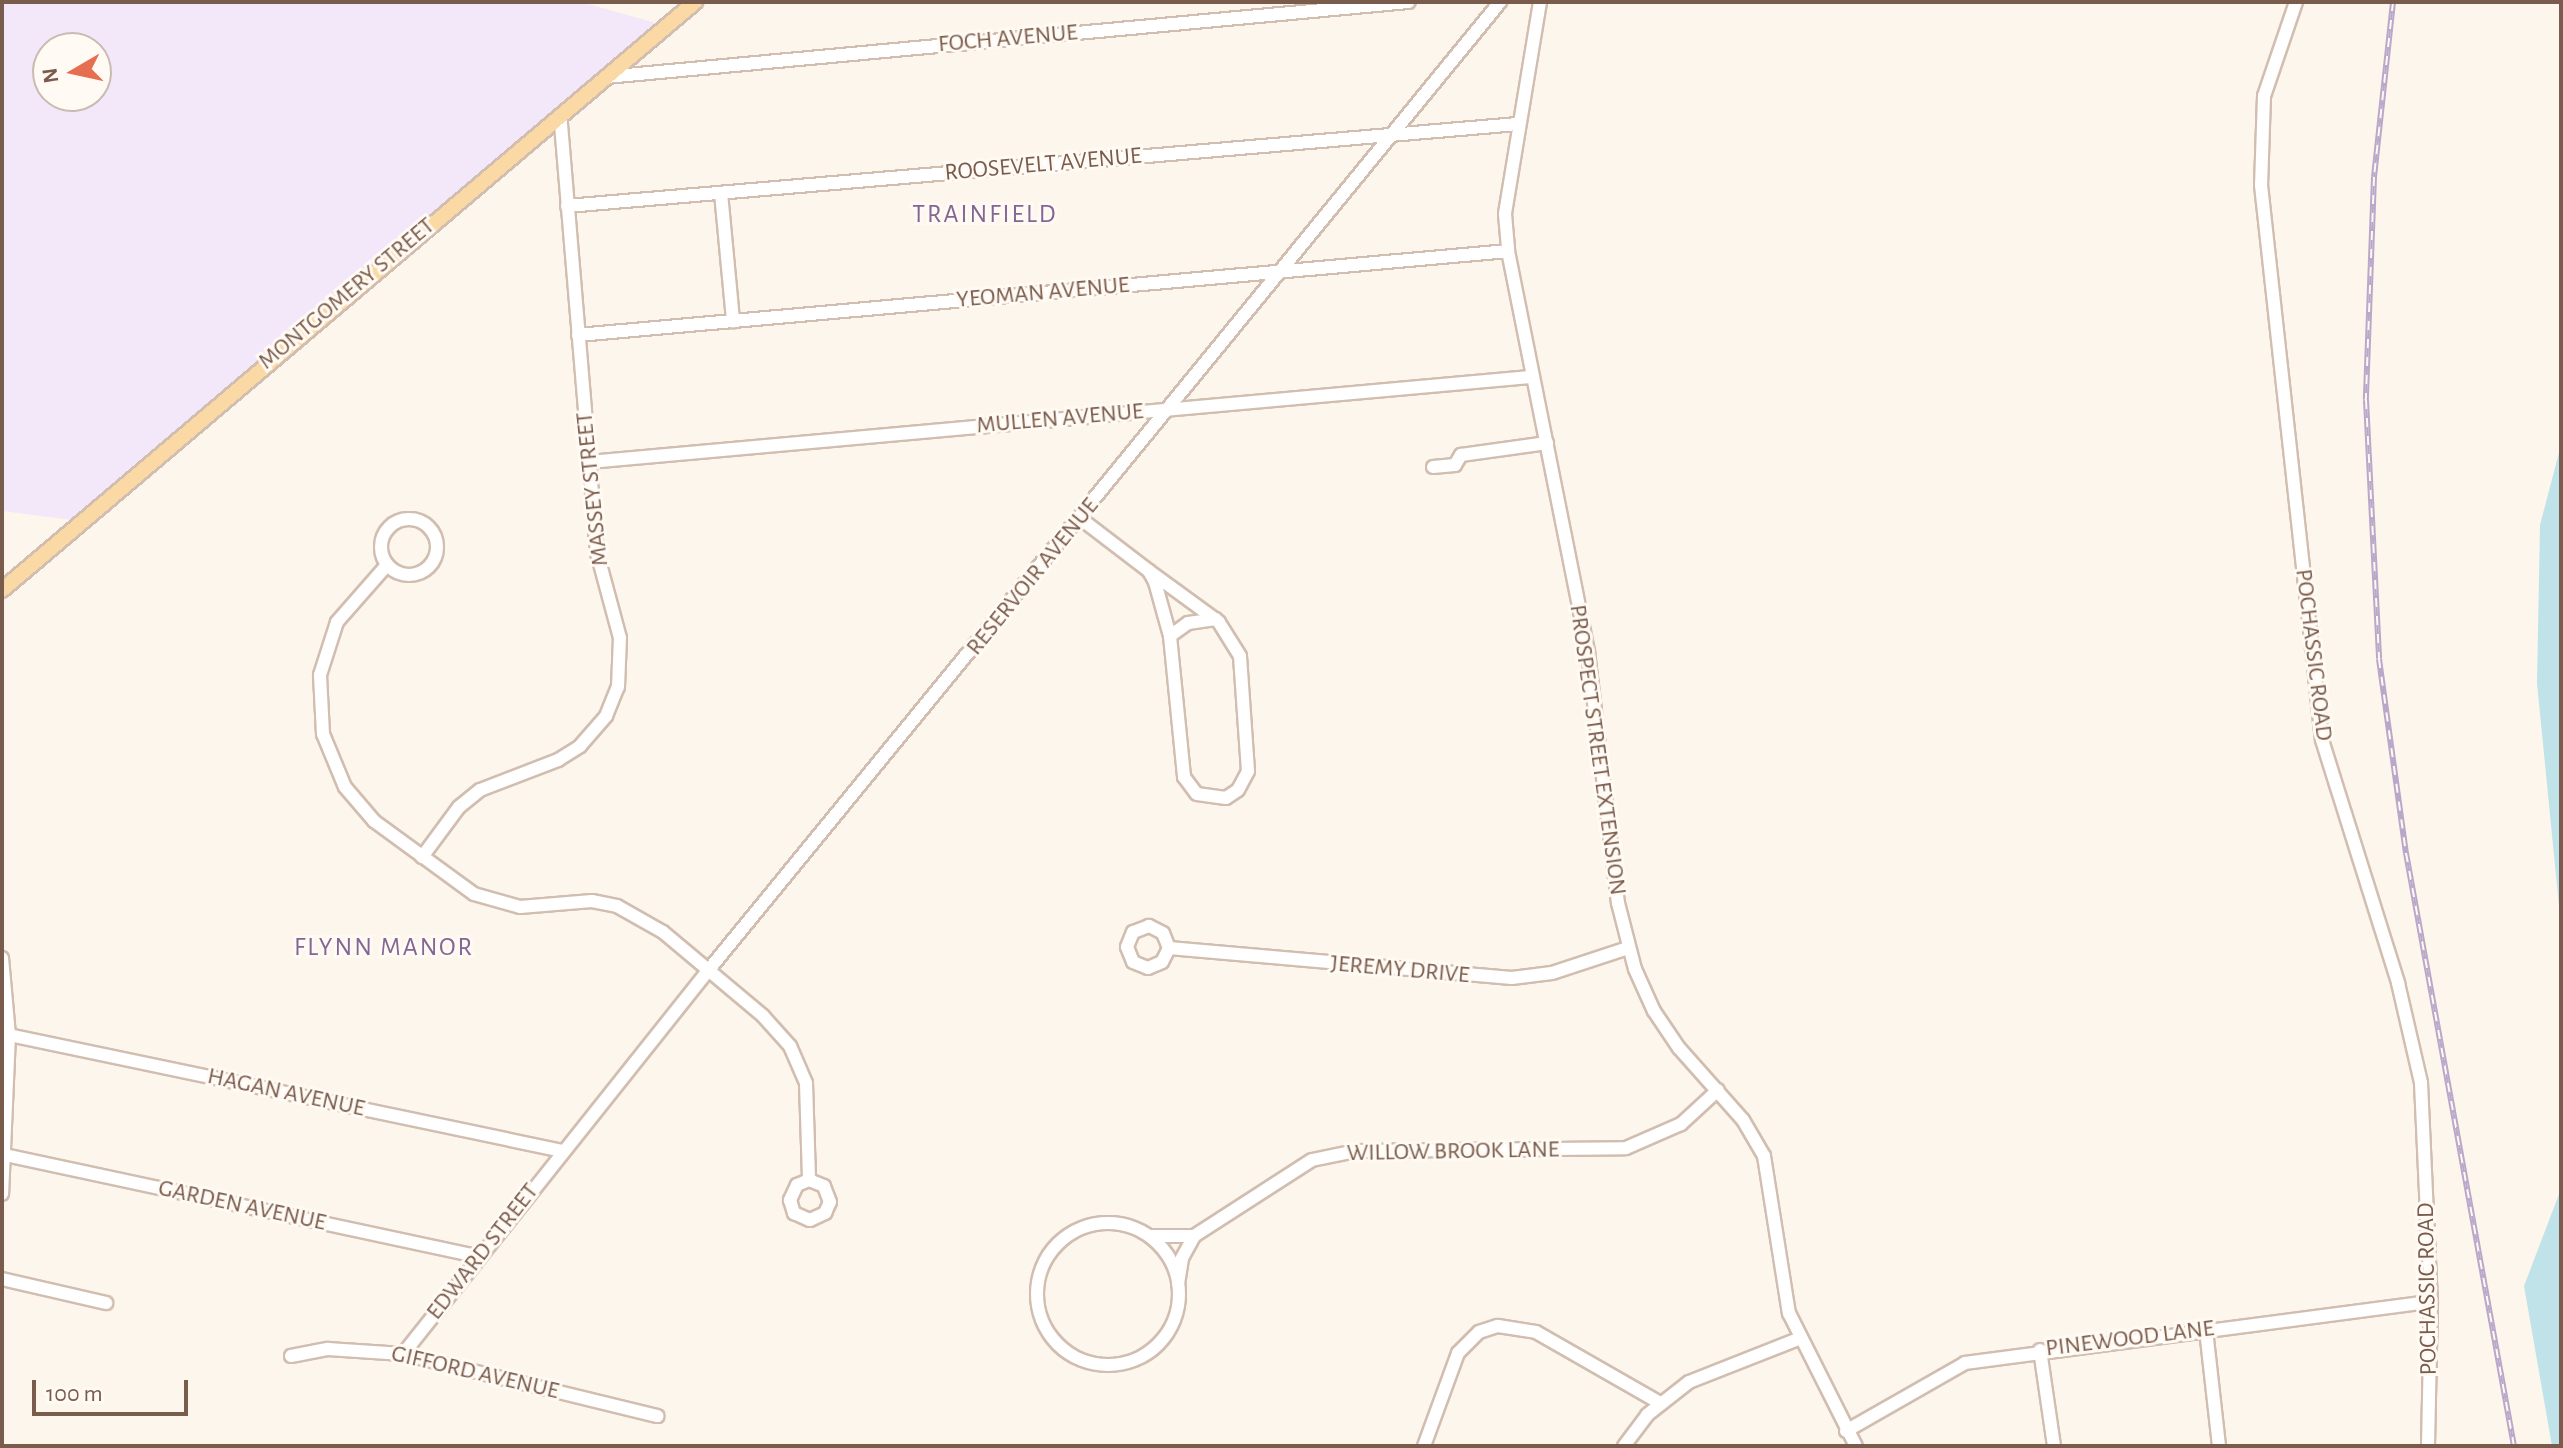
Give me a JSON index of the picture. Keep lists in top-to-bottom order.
{
  "streets": {
    "main road": ["MONTGOMERY STREET"],
    "street": [
      "FOCH AVENUE",
      "ROOSEVELT AVENUE",
      "YEOMAN AVENUE",
      "MULLEN AVENUE",
      "MASSEY STREET",
      "RESERVOIR AVENUE",
      "POCHASSIC ROAD",
      "PROSPECT STREET EXTENSION",
      "JEREMY DRIVE",
      "HAGAN AVENUE",
      "WILLOW BROOK LANE",
      "GARDEN AVENUE",
      "EDWARD STREET",
      "PINEWOOD LANE",
      "GIFFORD AVENUE"
    ]
  },
  "crossings": [
    ["FOCH AVENUE", "MONTGOMERY STREET"],
    ["ROOSEVELT AVENUE", "MASSEY STREET"],
    ["ROOSEVELT AVENUE", "RESERVOIR AVENUE"],
    ["ROOSEVELT AVENUE", "PROSPECT STREET EXTENSION"],
    ["YEOMAN AVENUE", "MASSEY STREET"],
    ["YEOMAN AVENUE", "RESERVOIR AVENUE"],
    ["YEOMAN AVENUE", "PROSPECT STREET EXTENSION"],
    ["MONTGOMERY STREET", "MASSEY STREET"],
    ["MULLEN AVENUE", "MASSEY STREET"],
    ["MULLEN AVENUE", "RESERVOIR AVENUE"],
    ["MULLEN AVENUE", "PROSPECT STREET EXTENSION"],
    ["RESERVOIR AVENUE", "HAGAN AVENUE"],
    ["RESERVOIR AVENUE", "EDWARD STREET"],
    ["POCHASSIC ROAD", "PINEWOOD LANE"],
    ["PROSPECT STREET EXTENSION", "JEREMY DRIVE"],
    ["PROSPECT STREET EXTENSION", "WILLOW BROOK LANE"],
    ["PROSPECT STREET EXTENSION", "PINEWOOD LANE"],
    ["HAGAN AVENUE", "EDWARD STREET"],
    ["GARDEN AVENUE", "EDWARD STREET"],
    ["EDWARD STREET", "GIFFORD AVENUE"]
  ],
  "districts": ["TRAINFIELD", "FLYNN MANOR"],
  "scale_bar": "100 m",
  "north": "left"
}
